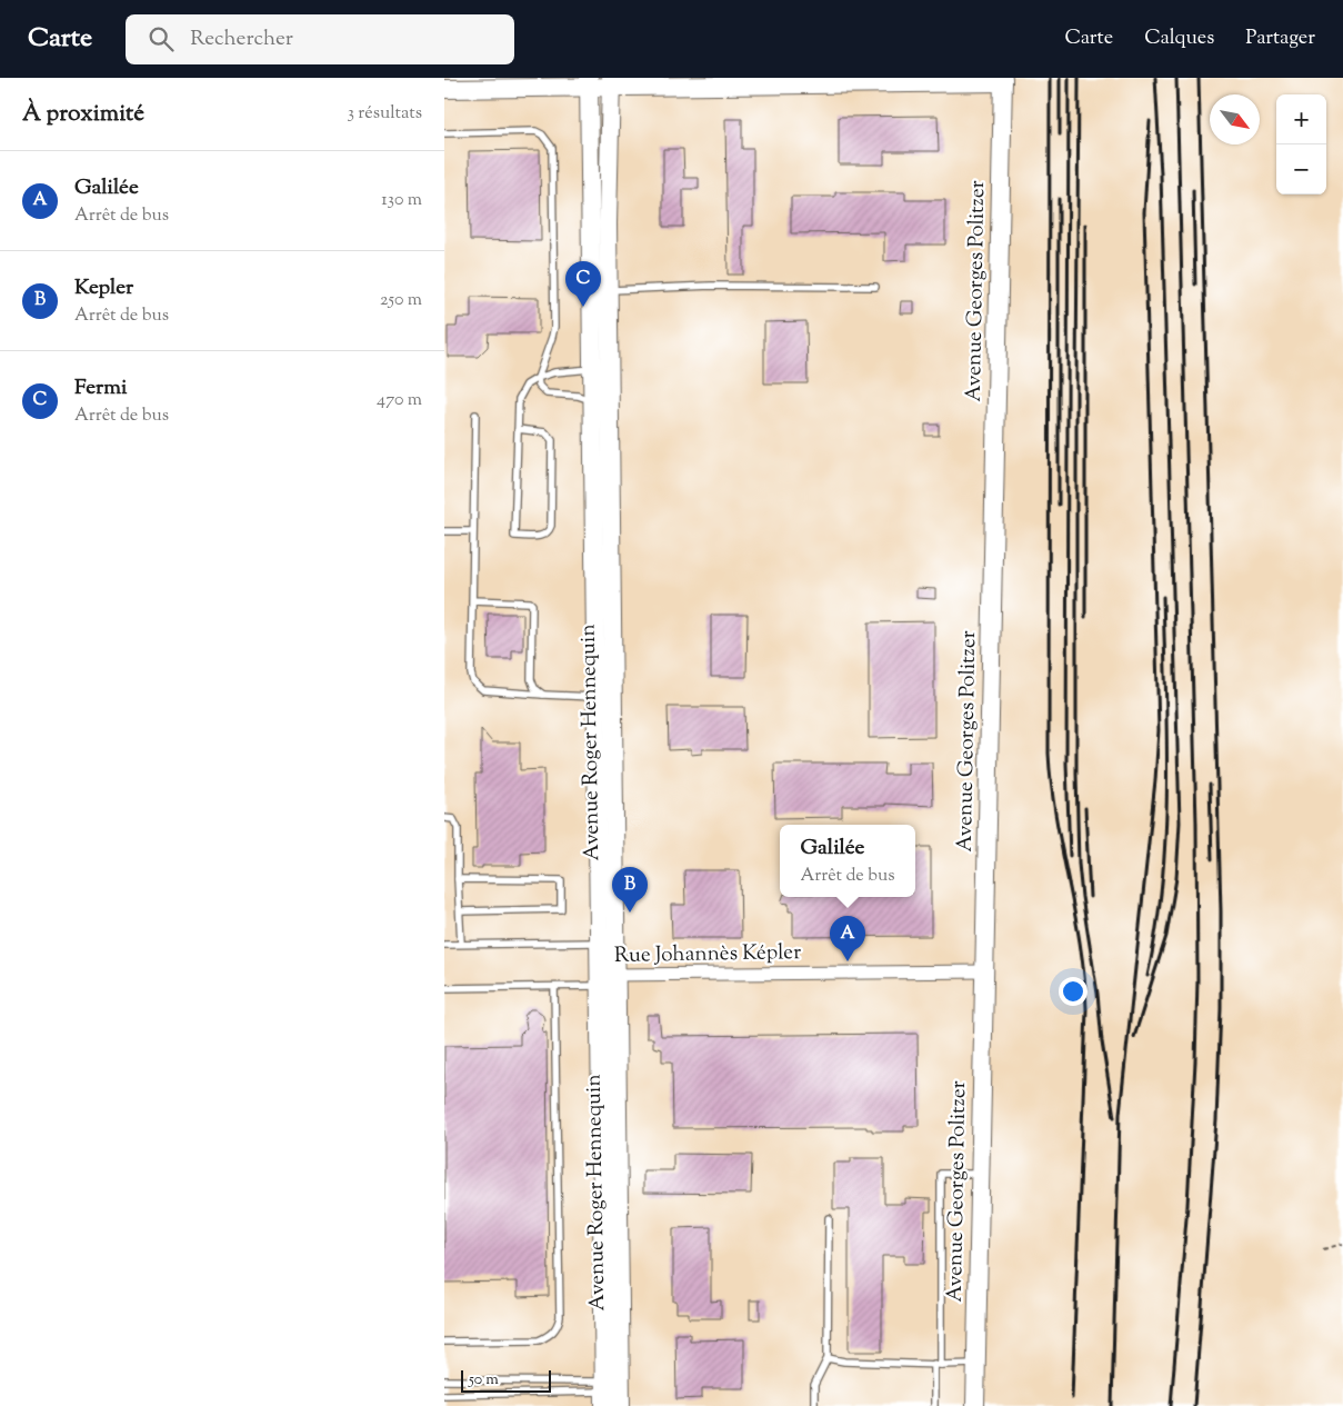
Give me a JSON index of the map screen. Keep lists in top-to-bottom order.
{
  "streets": {
    "street": ["Avenue Georges Politzer", "Avenue Roger Hennequin", "Rue Johannès Képler"]
  },
  "crossings": [
    ["Avenue Georges Politzer", "Rue Johannès Képler"],
    ["Avenue Roger Hennequin", "Rue Johannès Képler"]
  ],
  "scale_bar": "50 m",
  "north": "bottom right",
  "page": {
    "header": "Carte",
    "search": "Rechercher",
    "nav": ["Carte", "Calques", "Partager"],
    "heading": ["À proximité", "3 résultats"],
    "map_buttons": ["+", "−"],
    "list": [
      {
        "mark": "A",
        "name": "Galilée",
        "note": "Arrêt de bus",
        "value": "130 m"
      },
      {
        "mark": "B",
        "name": "Kepler",
        "note": "Arrêt de bus",
        "value": "250 m"
      },
      {
        "mark": "C",
        "name": "Fermi",
        "note": "Arrêt de bus",
        "value": "470 m"
      }
    ],
    "pins": ["C", "B", "A"],
    "popup": ["Galilée", "Arrêt de bus"],
    "scale": "50 m"
  }
}
